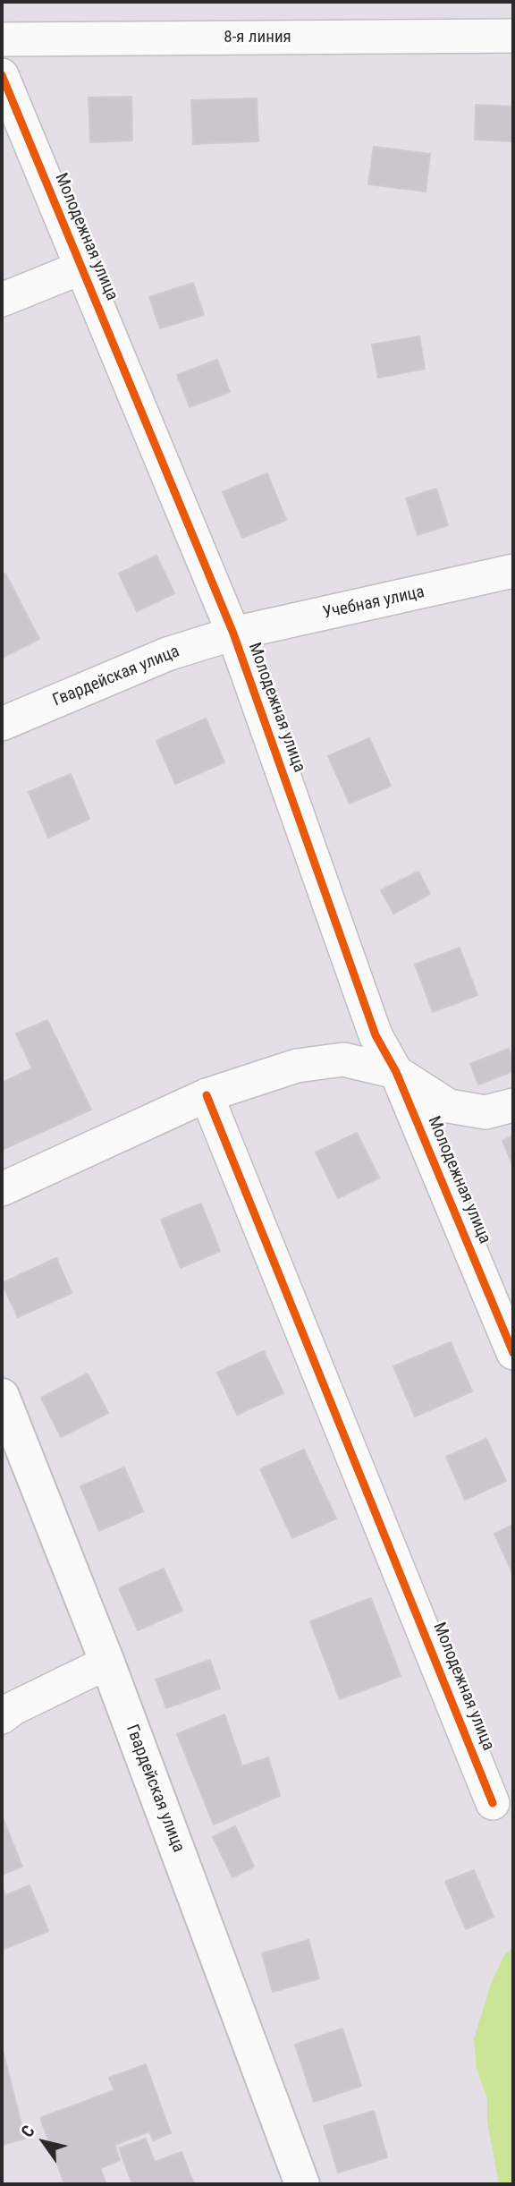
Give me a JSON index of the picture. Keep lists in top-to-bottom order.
{
  "streets": {
    "main road": ["Гвардейская улица"],
    "street": ["8-я линия", "Молодежная улица", "Учебная улица"]
  },
  "crossings": [
    ["Молодежная улица", "Учебная улица"],
    ["Молодежная улица", "Гвардейская улица"],
    ["Учебная улица", "Гвардейская улица"]
  ],
  "north": "top left"
}
